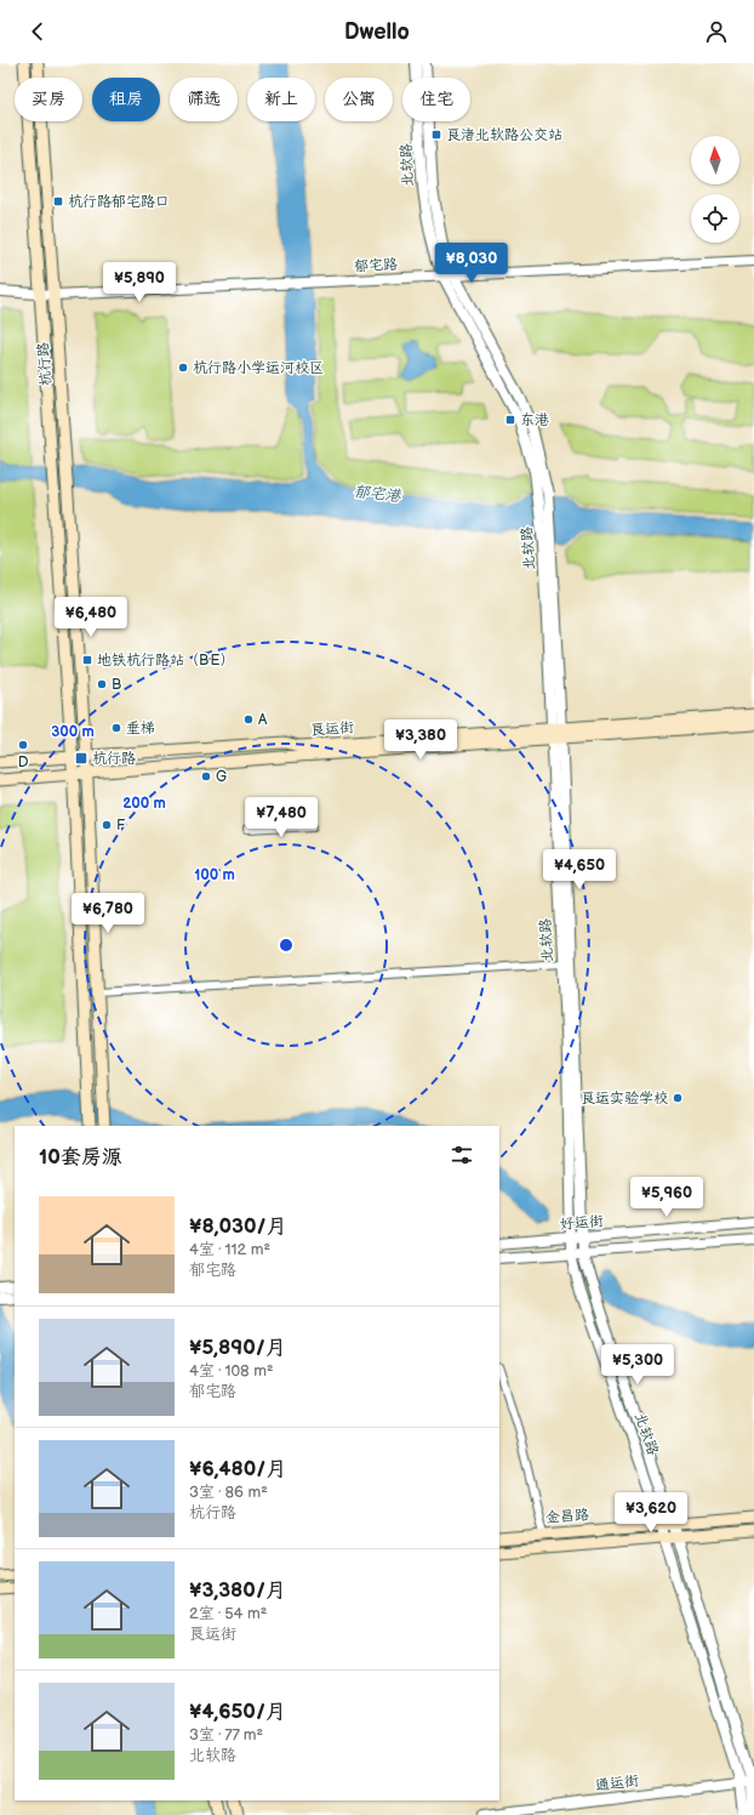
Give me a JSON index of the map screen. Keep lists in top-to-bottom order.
{
  "streets": {
    "main road": ["杭行路", "良运街", "金昌路"],
    "street": [
      "北软路",
      "郁宅路",
      "好运街",
      "通运街"
    ]
  },
  "crossings": [
    ["北软路", "郁宅路"],
    ["北软路", "良运街"],
    ["北软路", "好运街"],
    ["北软路", "金昌路"],
    ["北软路", "通运街"],
    ["郁宅路", "杭行路"],
    ["杭行路", "良运街"]
  ],
  "water": ["郁宅港"],
  "places": {
    "transit": [
      "良渚北软路公交站",
      "杭行路郁宅路口",
      "东港",
      "地铁杭行路站（B·E）",
      "杭行路"
    ],
    "other": [
      "杭行路小学运河校区",
      "B",
      "A",
      "垂梯",
      "D",
      "G",
      "F",
      "良运实验学校"
    ]
  },
  "north": "top",
  "page": {
    "header": "Dwello",
    "chip": [
      "买房",
      "租房",
      "筛选",
      "新上",
      "公寓",
      "住宅"
    ],
    "price": [
      "¥8,030",
      "¥5,890",
      "¥6,480",
      "¥3,380",
      "¥7,480",
      "¥4,650",
      "¥6,780",
      "¥5,960",
      "¥5,300",
      "¥3,620"
    ],
    "heading": "10套房源",
    "list": [
      {
        "name": "¥8,030/月",
        "note": "4室 · 112 m² · 郁宅路"
      },
      {
        "name": "¥5,890/月",
        "note": "4室 · 108 m² · 郁宅路"
      },
      {
        "name": "¥6,480/月",
        "note": "3室 · 86 m² · 杭行路"
      },
      {
        "name": "¥3,380/月",
        "note": "2室 · 54 m² · 良运街"
      },
      {
        "name": "¥4,650/月",
        "note": "3室 · 77 m² · 北软路"
      }
    ]
  },
  "rings": ["300 m", "200 m", "100 m"]
}
